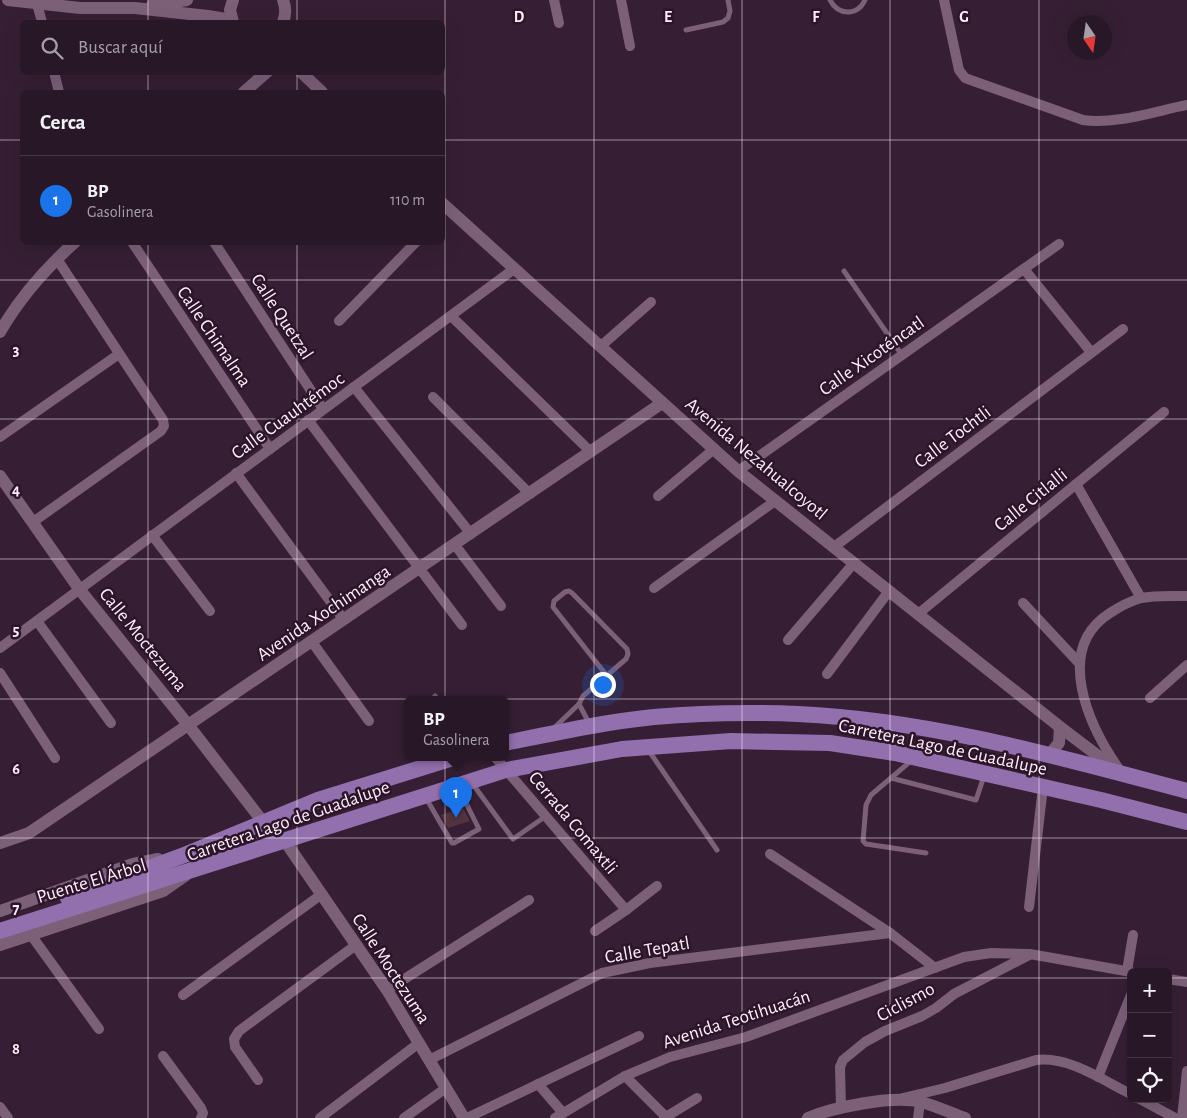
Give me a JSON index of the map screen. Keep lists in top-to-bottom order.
{
  "streets": {
    "main road": ["Carretera Lago de Guadalupe", "Puente El Árbol"],
    "street": [
      "Calle Quetzal",
      "Calle Chimalma",
      "Calle Xicoténcatl",
      "Calle Cuauhtémoc",
      "Calle Tochtli",
      "Avenida Nezahualcoyotl",
      "Calle Citlalli",
      "Avenida Xochimanga",
      "Calle Moctezuma",
      "Cerrada Comaxtli",
      "Calle Tepatl",
      "Ciclismo",
      "Avenida Teotihuacán"
    ]
  },
  "crossings": [
    ["Calle Quetzal", "Calle Cuauhtémoc"],
    ["Calle Chimalma", "Calle Cuauhtémoc"],
    ["Calle Xicoténcatl", "Avenida Nezahualcoyotl"],
    ["Calle Cuauhtémoc", "Avenida Nezahualcoyotl"],
    ["Calle Cuauhtémoc", "Calle Moctezuma"],
    ["Calle Tochtli", "Avenida Nezahualcoyotl"],
    ["Avenida Nezahualcoyotl", "Calle Citlalli"],
    ["Avenida Nezahualcoyotl", "Avenida Xochimanga"],
    ["Avenida Nezahualcoyotl", "Carretera Lago de Guadalupe"],
    ["Avenida Xochimanga", "Calle Moctezuma"],
    ["Calle Moctezuma", "Carretera Lago de Guadalupe"],
    ["Calle Moctezuma", "Calle Tepatl"],
    ["Carretera Lago de Guadalupe", "Cerrada Comaxtli"],
    ["Carretera Lago de Guadalupe", "Puente El Árbol"],
    ["Ciclismo", "Avenida Teotihuacán"]
  ],
  "north": "bottom",
  "page": {
    "search": "Buscar aquí",
    "heading": "Cerca",
    "list": [
      {
        "mark": "1",
        "name": "BP",
        "note": "Gasolinera",
        "value": "110 m"
      }
    ],
    "popup": ["BP", "Gasolinera"],
    "pins": "1",
    "map_buttons": ["+", "−"]
  },
  "grid": {
    "columns": [
      "D",
      "E",
      "F",
      "G"
    ],
    "rows": [
      "3",
      "4",
      "5",
      "6",
      "7",
      "8"
    ]
  }
}
